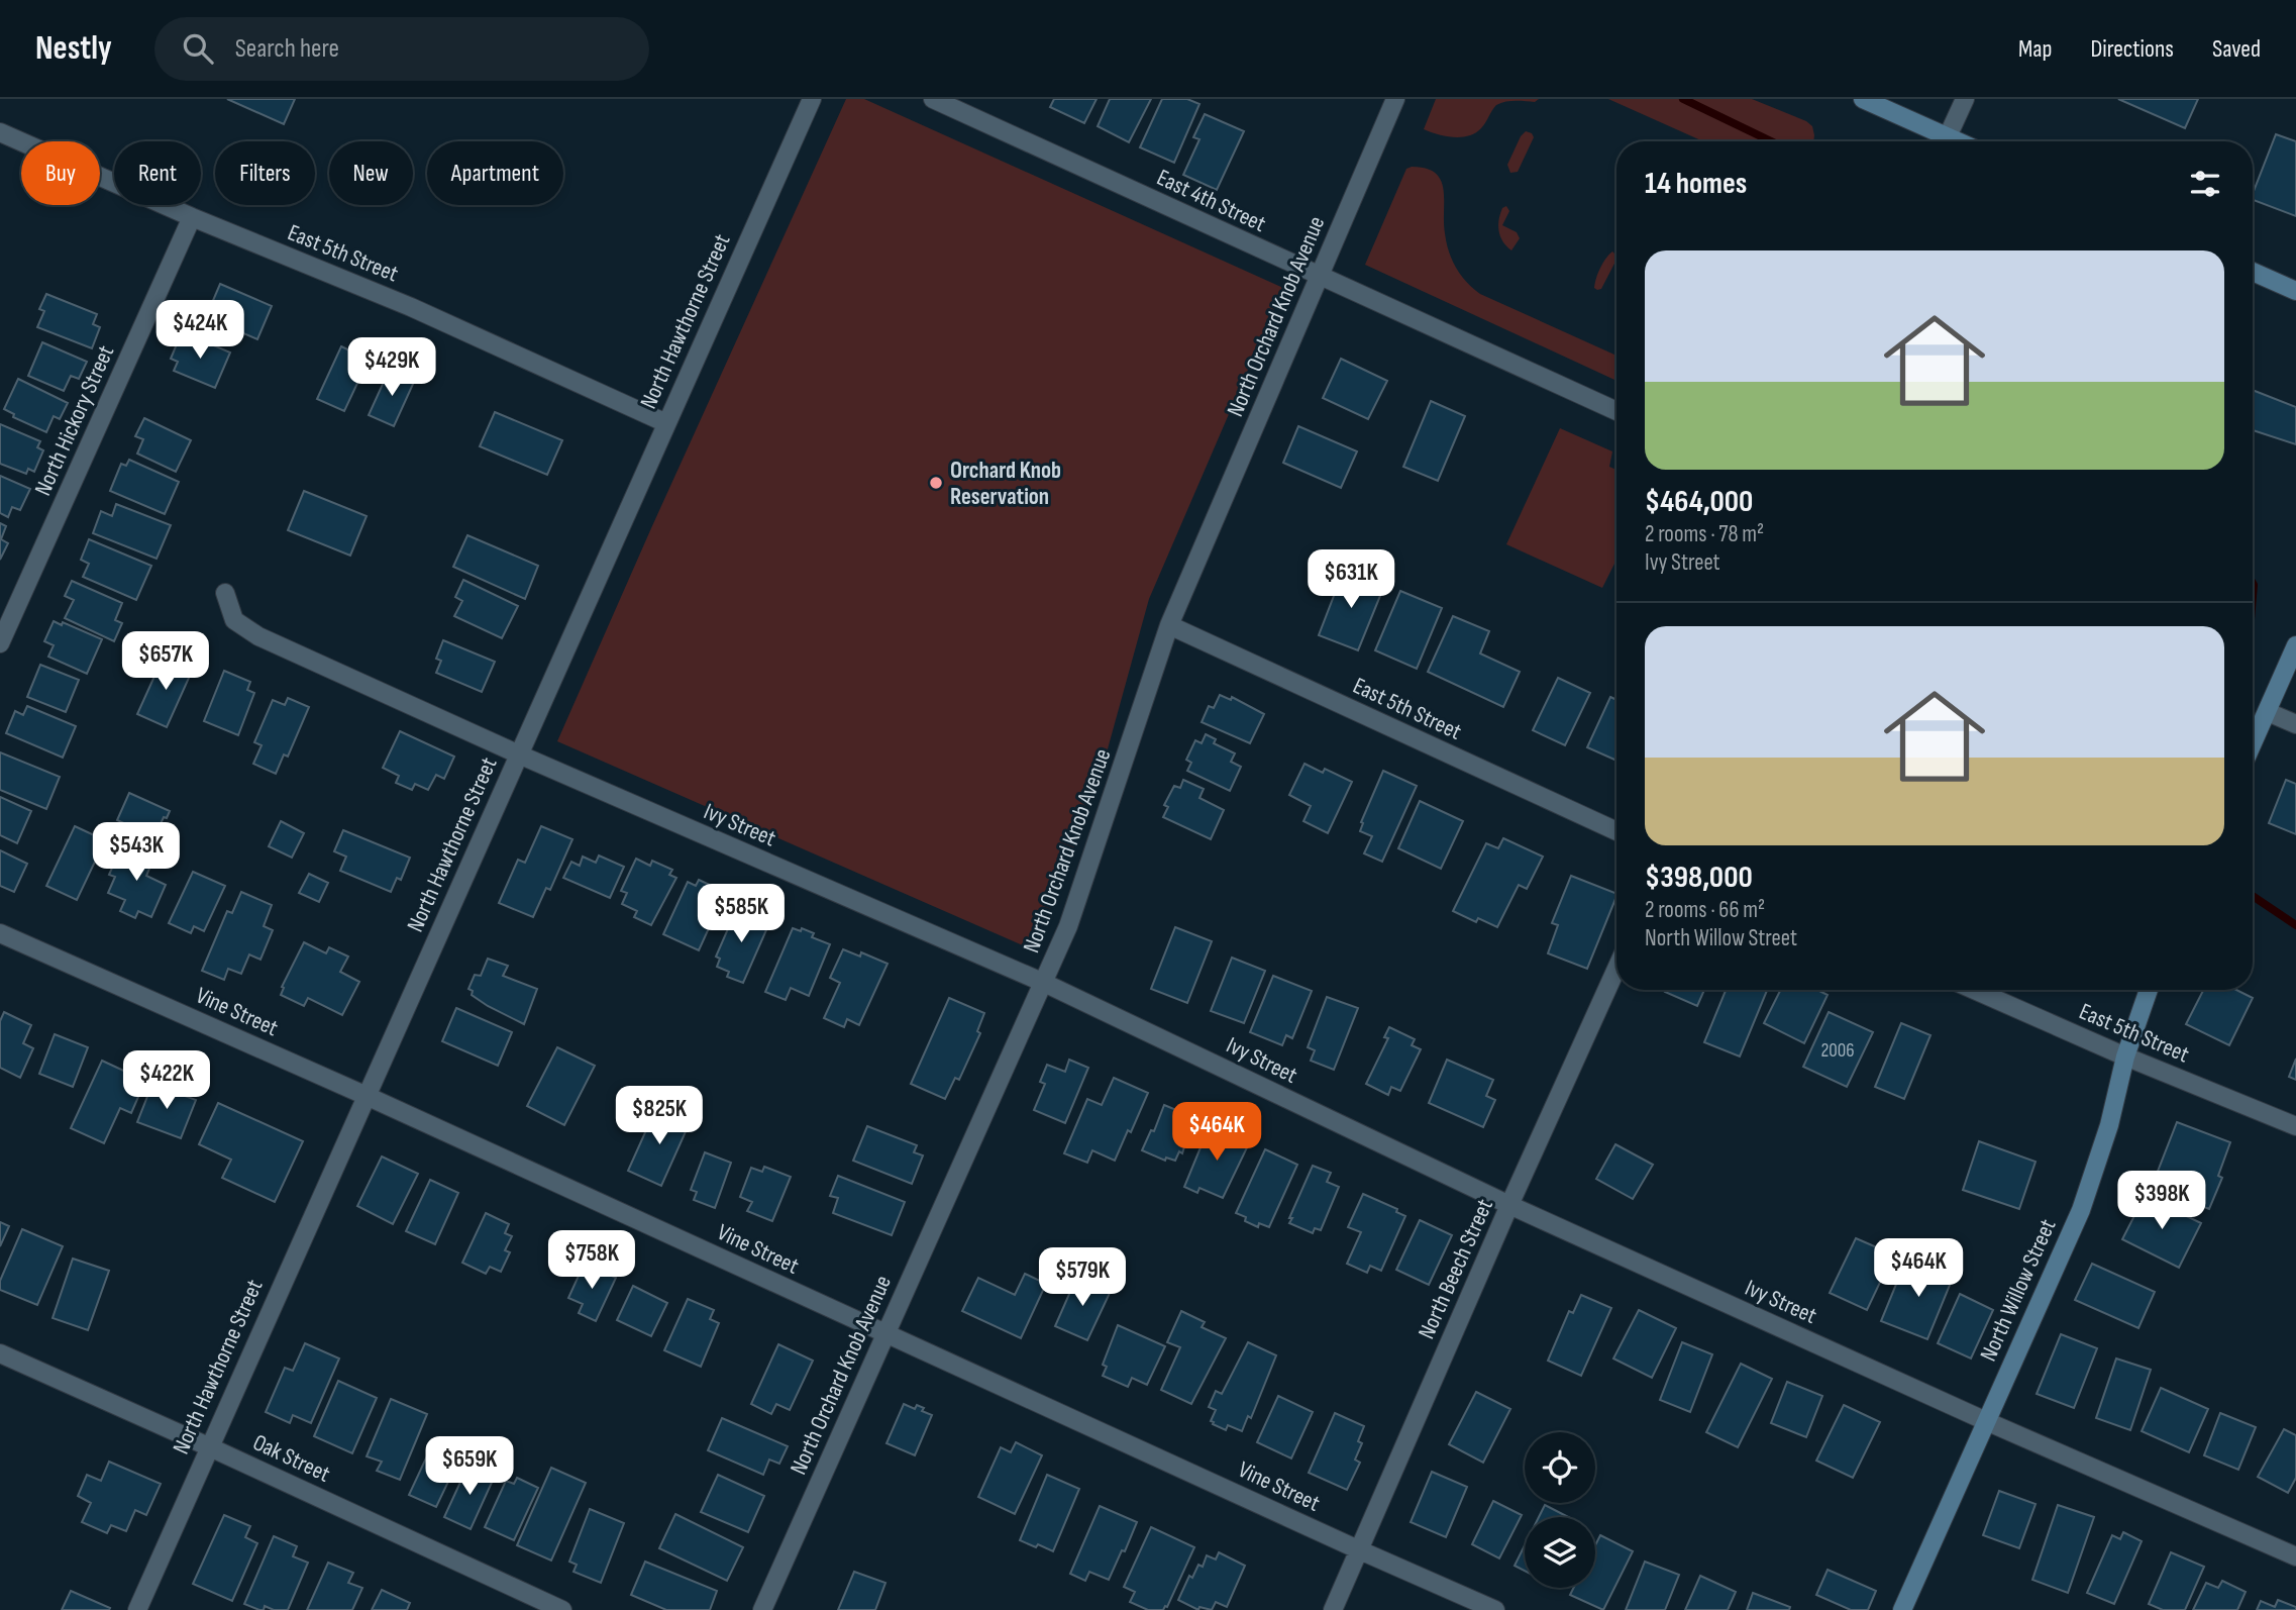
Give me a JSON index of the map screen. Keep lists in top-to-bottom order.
{
  "streets": {
    "main road": ["North Willow Street"],
    "street": [
      "East 4th Street",
      "East 5th Street",
      "North Orchard Knob Avenue",
      "North Hawthorne Street",
      "North Hickory Street",
      "Ivy Street",
      "Vine Street",
      "North Beech Street",
      "Oak Street"
    ]
  },
  "crossings": [
    ["East 4th Street", "North Orchard Knob Avenue"],
    ["East 5th Street", "North Orchard Knob Avenue"],
    ["East 5th Street", "North Hawthorne Street"],
    ["East 5th Street", "North Hickory Street"],
    ["East 5th Street", "North Willow Street"],
    ["North Orchard Knob Avenue", "Ivy Street"],
    ["North Orchard Knob Avenue", "Vine Street"],
    ["North Hawthorne Street", "Ivy Street"],
    ["North Hawthorne Street", "Vine Street"],
    ["North Hawthorne Street", "Oak Street"],
    ["Ivy Street", "North Beech Street"],
    ["Ivy Street", "North Willow Street"],
    ["Vine Street", "North Beech Street"]
  ],
  "places": ["Orchard Knob Reservation"],
  "house_numbers": ["2006"],
  "page": {
    "header": "Nestly",
    "search": "Search here",
    "nav": ["Map", "Directions", "Saved"],
    "chip": [
      "Buy",
      "Rent",
      "Filters",
      "New",
      "Apartment"
    ],
    "heading": "14 homes",
    "list": [
      {
        "name": "$464,000",
        "note": "2 rooms · 78 m² · Ivy Street"
      },
      {
        "name": "$398,000",
        "note": "2 rooms · 66 m² · North Willow Street"
      }
    ],
    "price": [
      "$424K",
      "$429K",
      "$631K",
      "$657K",
      "$543K",
      "$585K",
      "$422K",
      "$825K",
      "$464K",
      "$398K",
      "$758K",
      "$464K",
      "$579K",
      "$659K"
    ]
  }
}
